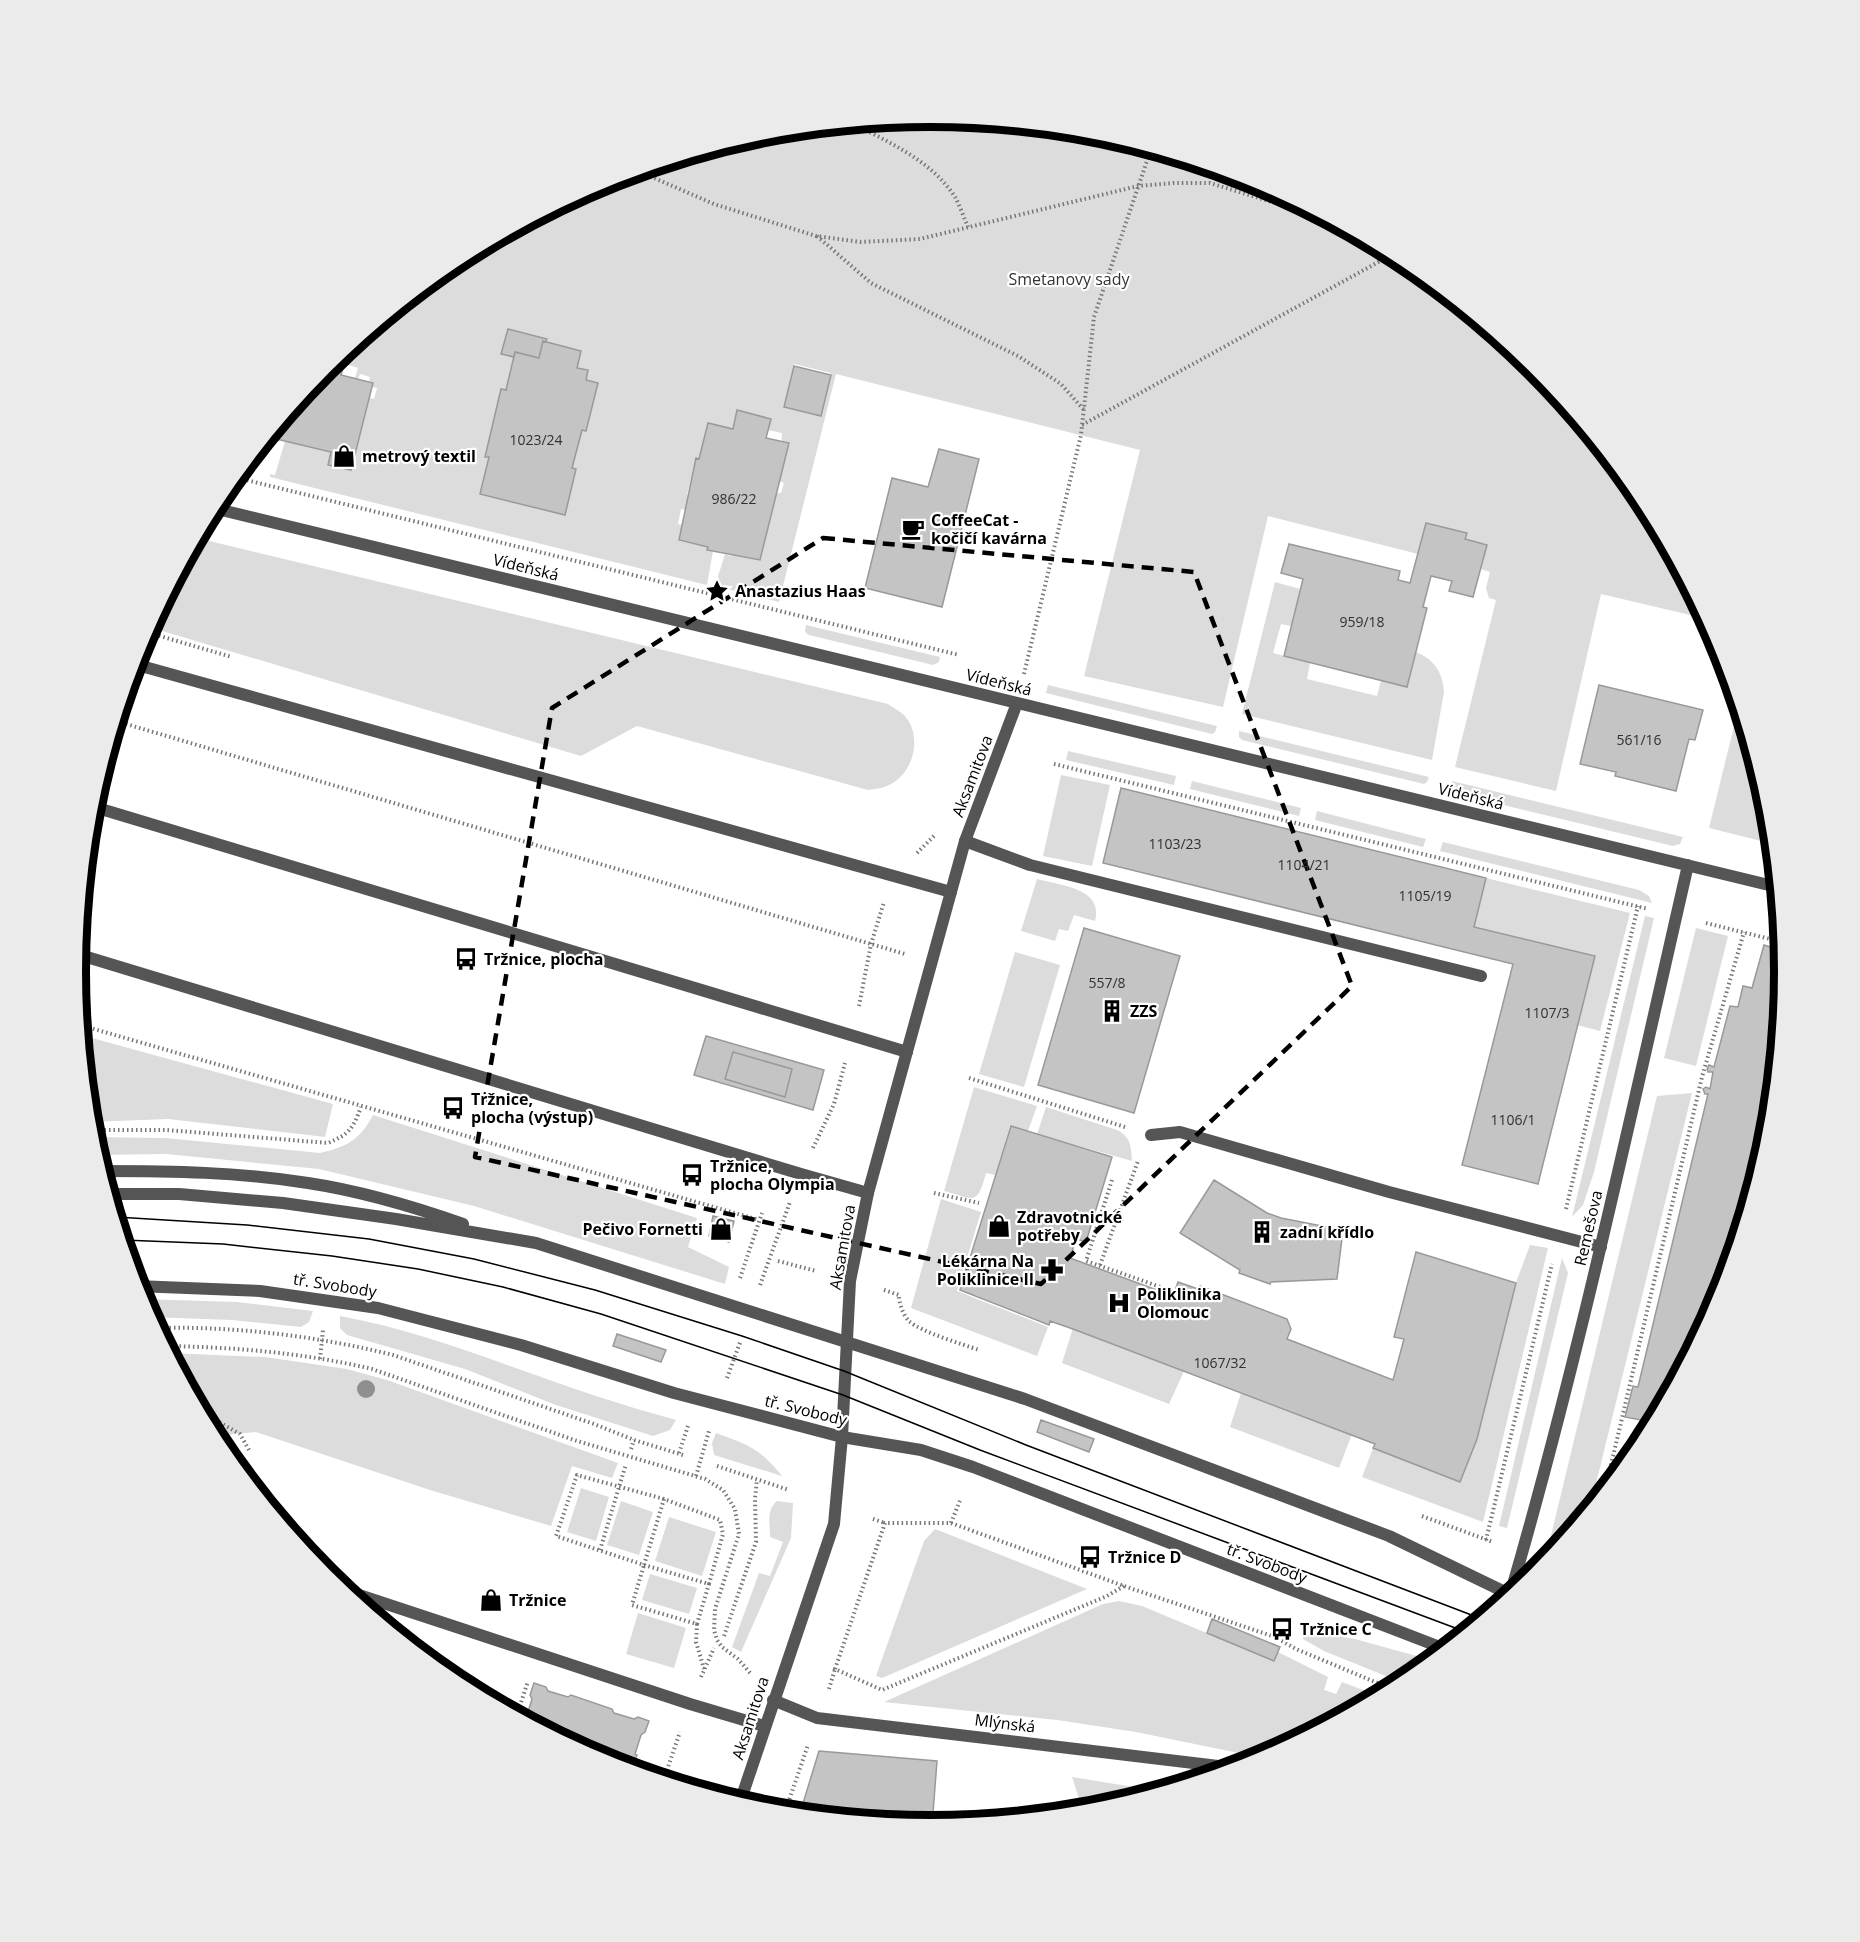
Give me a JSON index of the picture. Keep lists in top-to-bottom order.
{
  "streets": {
    "street": [
      "Vídeňská",
      "Aksamitova",
      "Remešova",
      "tř. Svobody",
      "Mlýnská"
    ]
  },
  "crossings": [
    ["Vídeňská", "Aksamitova"],
    ["Vídeňská", "Remešova"],
    ["Aksamitova", "tř. Svobody"],
    ["Aksamitova", "Mlýnská"]
  ],
  "parks": ["Smetanovy sady"],
  "places": {
    "shop": [
      "metrový textil",
      "Zdravotnické potřeby",
      "Pečivo Fornetti",
      "Tržnice"
    ],
    "cafe": ["CoffeeCat - kočičí kavárna"],
    "place": ["Anastazius Haas"],
    "bus stop": [
      "Tržnice, plocha",
      "Tržnice, plocha (výstup)",
      "Tržnice, plocha Olympia",
      "Tržnice D",
      "Tržnice C"
    ],
    "building": ["ZZS", "zadní křídlo"],
    "pharmacy": ["Lékárna Na Poliklinice II"],
    "hospital": ["Poliklinika Olomouc"]
  },
  "house_numbers": [
    "1023/24",
    "986/22",
    "959/18",
    "561/16",
    "1103/23",
    "1104/21",
    "1105/19",
    "557/8",
    "1107/3",
    "1106/1",
    "1067/32"
  ]
}
